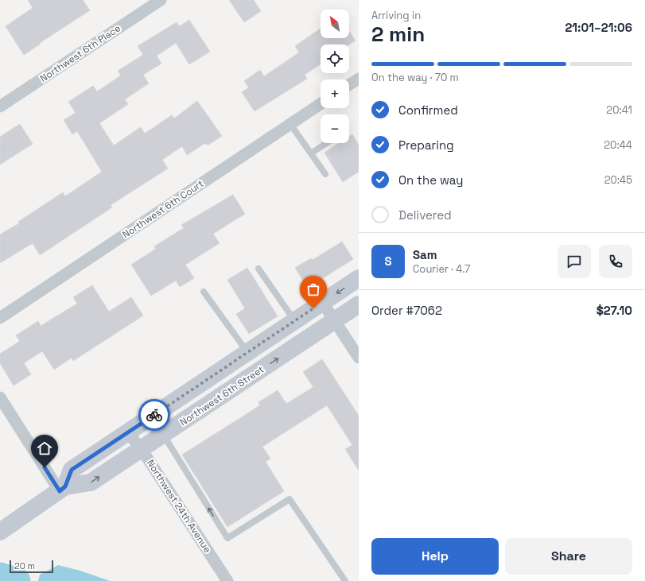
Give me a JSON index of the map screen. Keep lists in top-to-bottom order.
{
  "streets": {
    "street": [
      "Northwest 6th Place",
      "Northwest 6th Court",
      "Northwest 6th Street",
      "Northwest 24th Avenue"
    ]
  },
  "crossings": [
    ["Northwest 6th Street", "Northwest 24th Avenue"]
  ],
  "scale_bar": "20 m",
  "north": "top left",
  "page": {
    "heading": ["2 min", "Arriving in", "21:01–21:06"],
    "panel": [
      "Sam",
      "Courier · 4.7",
      "Order #7062",
      "$27.10"
    ],
    "map_buttons": ["+", "−"],
    "bar": "On the way · 70 m",
    "list": [
      ["Confirmed", "20:41"],
      ["Preparing", "20:44"],
      ["On the way", "20:45"],
      "Delivered"
    ],
    "round": "S",
    "buttons": ["Help", "Share"],
    "scale": "20 m"
  }
}
